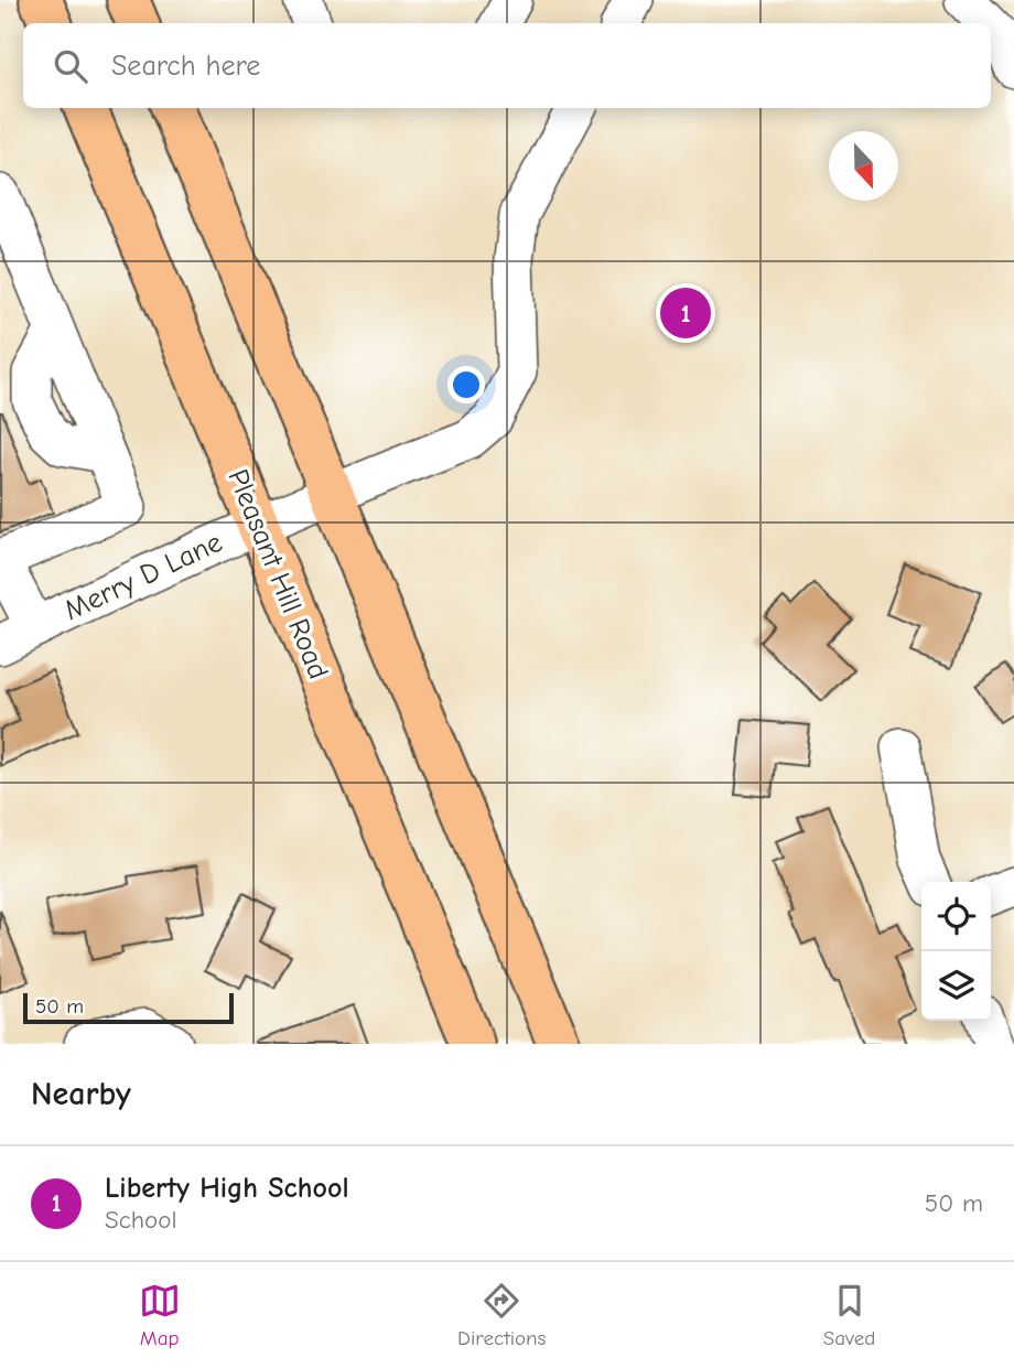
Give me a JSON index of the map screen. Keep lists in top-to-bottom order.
{
  "streets": {
    "main road": ["Pleasant Hill Road"],
    "street": ["Merry D Lane"]
  },
  "crossings": [
    ["Pleasant Hill Road", "Merry D Lane"]
  ],
  "scale_bar": "50 m",
  "north": "bottom",
  "page": {
    "search": "Search here",
    "pins": "1",
    "scale": "50 m",
    "heading": "Nearby",
    "list": [
      {
        "mark": "1",
        "name": "Liberty High School",
        "note": "School",
        "value": "50 m"
      }
    ],
    "nav": ["Map", "Directions", "Saved"]
  }
}
